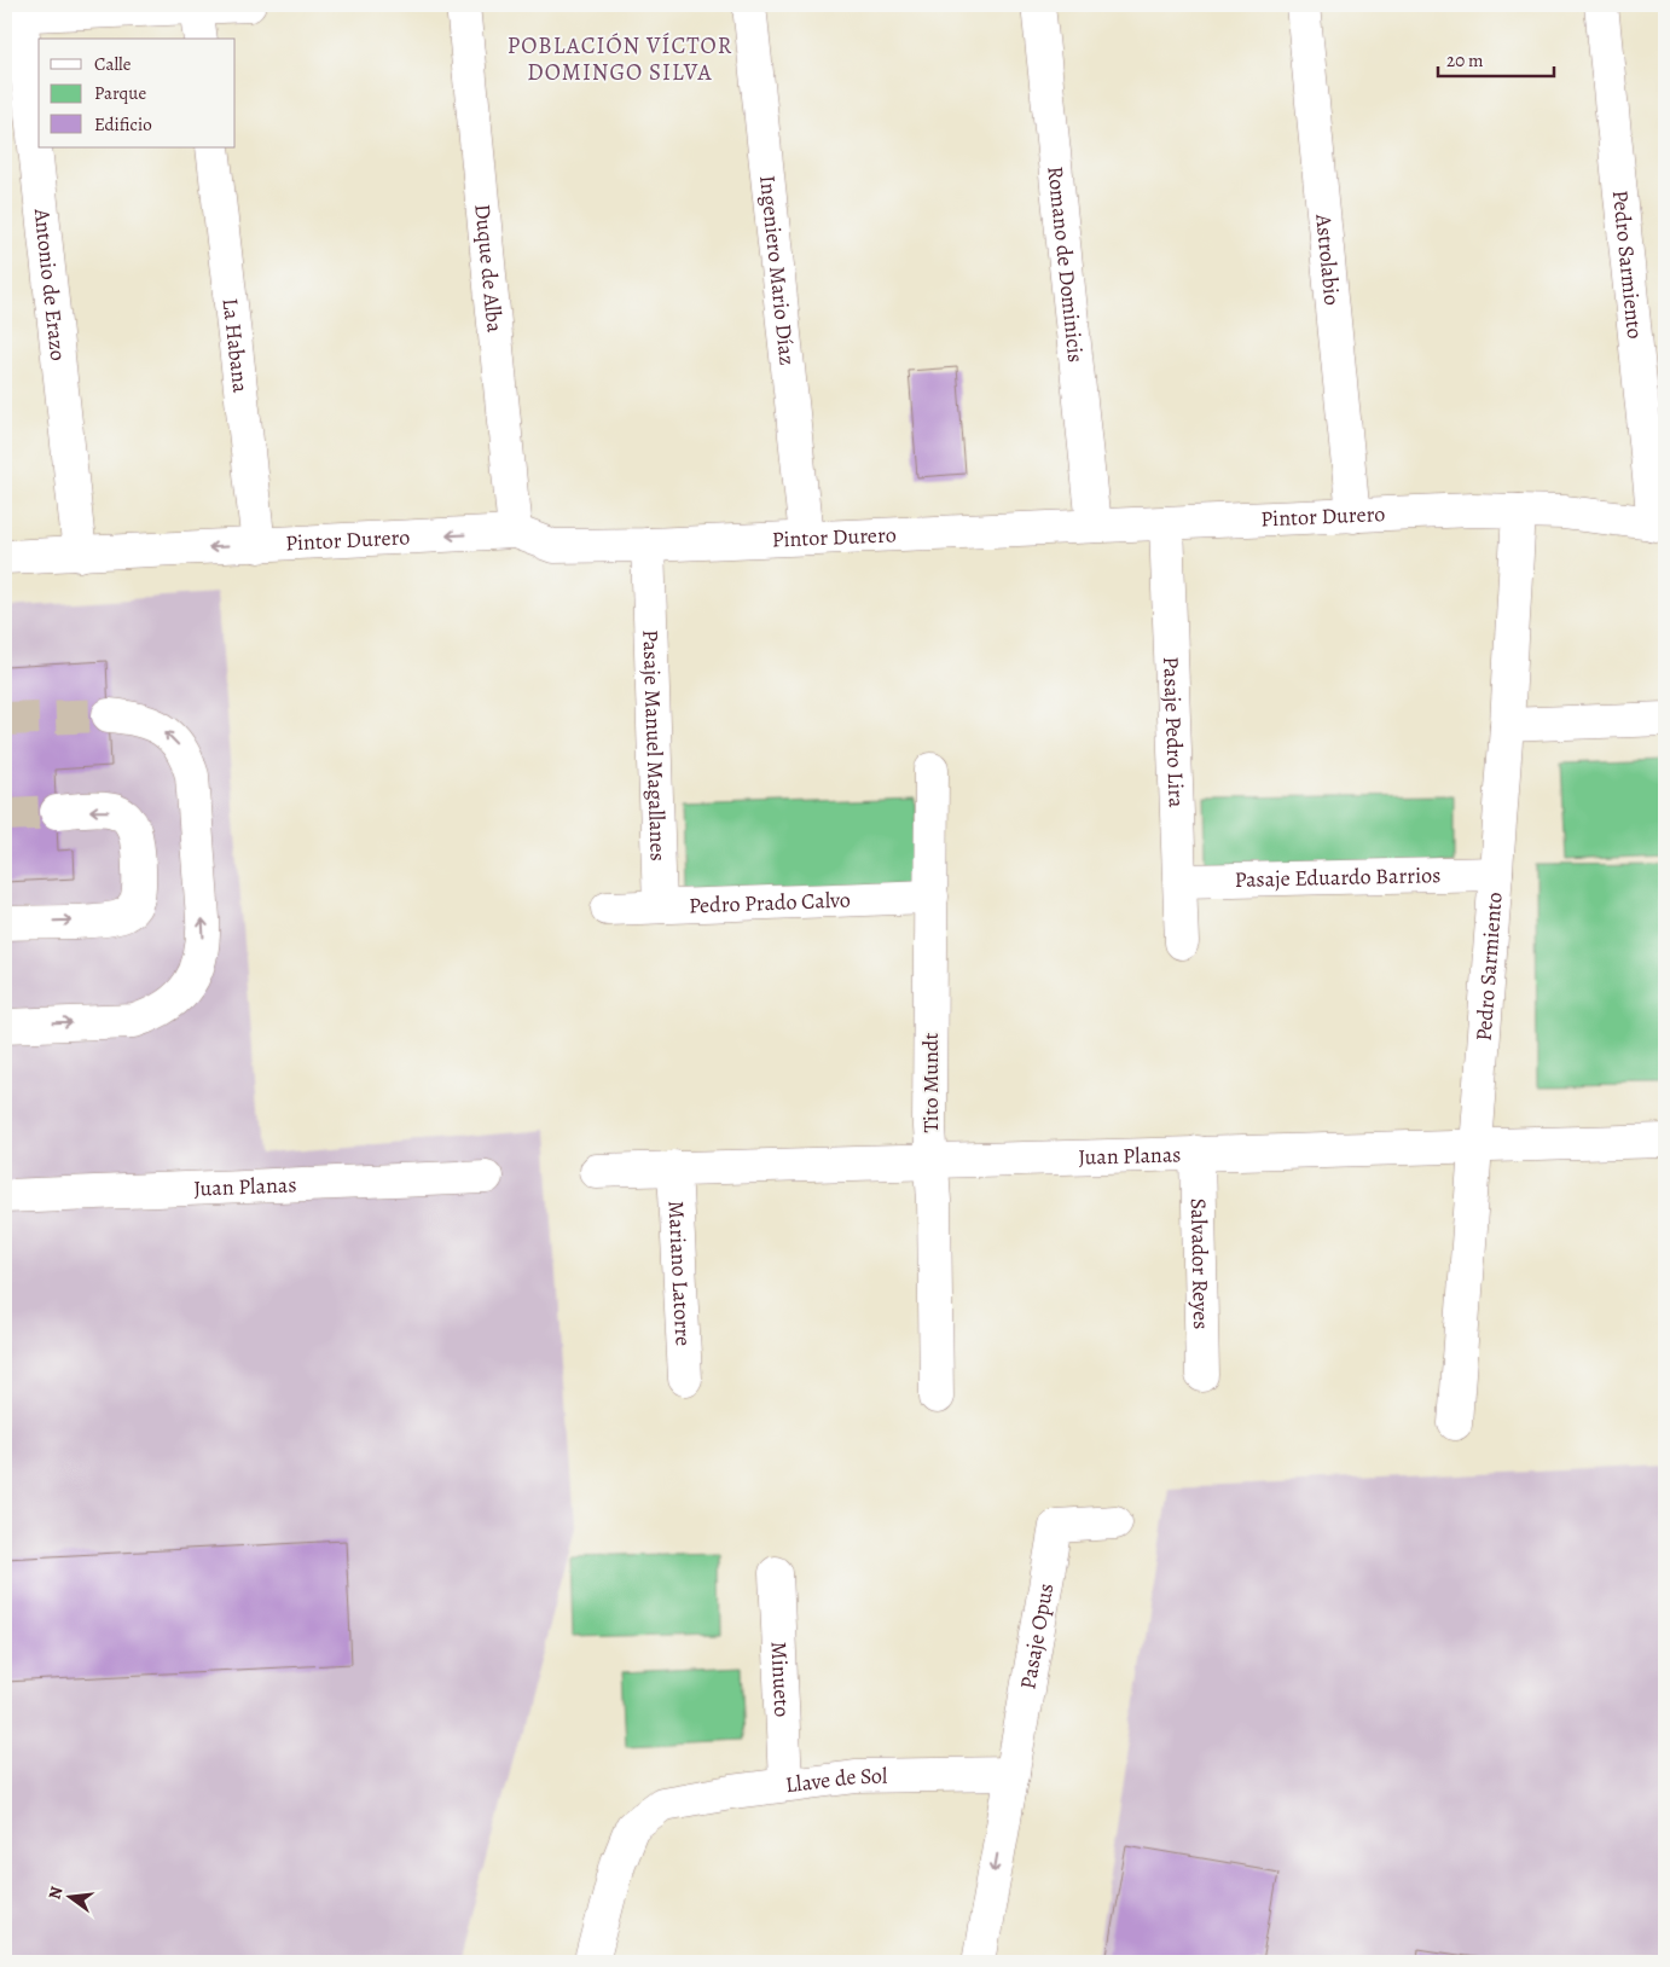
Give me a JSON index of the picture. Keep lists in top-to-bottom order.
{
  "streets": {
    "street": [
      "Astrolabio",
      "Pedro Sarmiento",
      "Romano de Dominicis",
      "Duque de Alba",
      "Ingeniero Mario Díaz",
      "Antonio de Erazo",
      "La Habana",
      "Pintor Durero",
      "Pasaje Pedro Lira",
      "Pasaje Manuel Magallanes",
      "Pasaje Eduardo Barrios",
      "Pedro Prado Calvo",
      "Tito Mundt",
      "Juan Planas",
      "Salvador Reyes",
      "Mariano Latorre",
      "Pasaje Opus",
      "Minueto",
      "Llave de Sol"
    ]
  },
  "crossings": [
    ["Astrolabio", "Pintor Durero"],
    ["Pedro Sarmiento", "Pintor Durero"],
    ["Pedro Sarmiento", "Pasaje Eduardo Barrios"],
    ["Pedro Sarmiento", "Juan Planas"],
    ["Romano de Dominicis", "Pintor Durero"],
    ["Duque de Alba", "Pintor Durero"],
    ["Ingeniero Mario Díaz", "Pintor Durero"],
    ["Antonio de Erazo", "Pintor Durero"],
    ["La Habana", "Pintor Durero"],
    ["Pintor Durero", "Pasaje Pedro Lira"],
    ["Pintor Durero", "Pasaje Manuel Magallanes"],
    ["Pasaje Pedro Lira", "Pasaje Eduardo Barrios"],
    ["Pasaje Manuel Magallanes", "Pedro Prado Calvo"],
    ["Pedro Prado Calvo", "Tito Mundt"],
    ["Tito Mundt", "Juan Planas"],
    ["Juan Planas", "Salvador Reyes"],
    ["Juan Planas", "Mariano Latorre"],
    ["Pasaje Opus", "Llave de Sol"],
    ["Minueto", "Llave de Sol"]
  ],
  "districts": ["POBLACIÓN VÍCTOR DOMINGO SILVA"],
  "legend": ["Calle", "Parque", "Edificio"],
  "scale_bar": "20 m",
  "north": "left"
}
